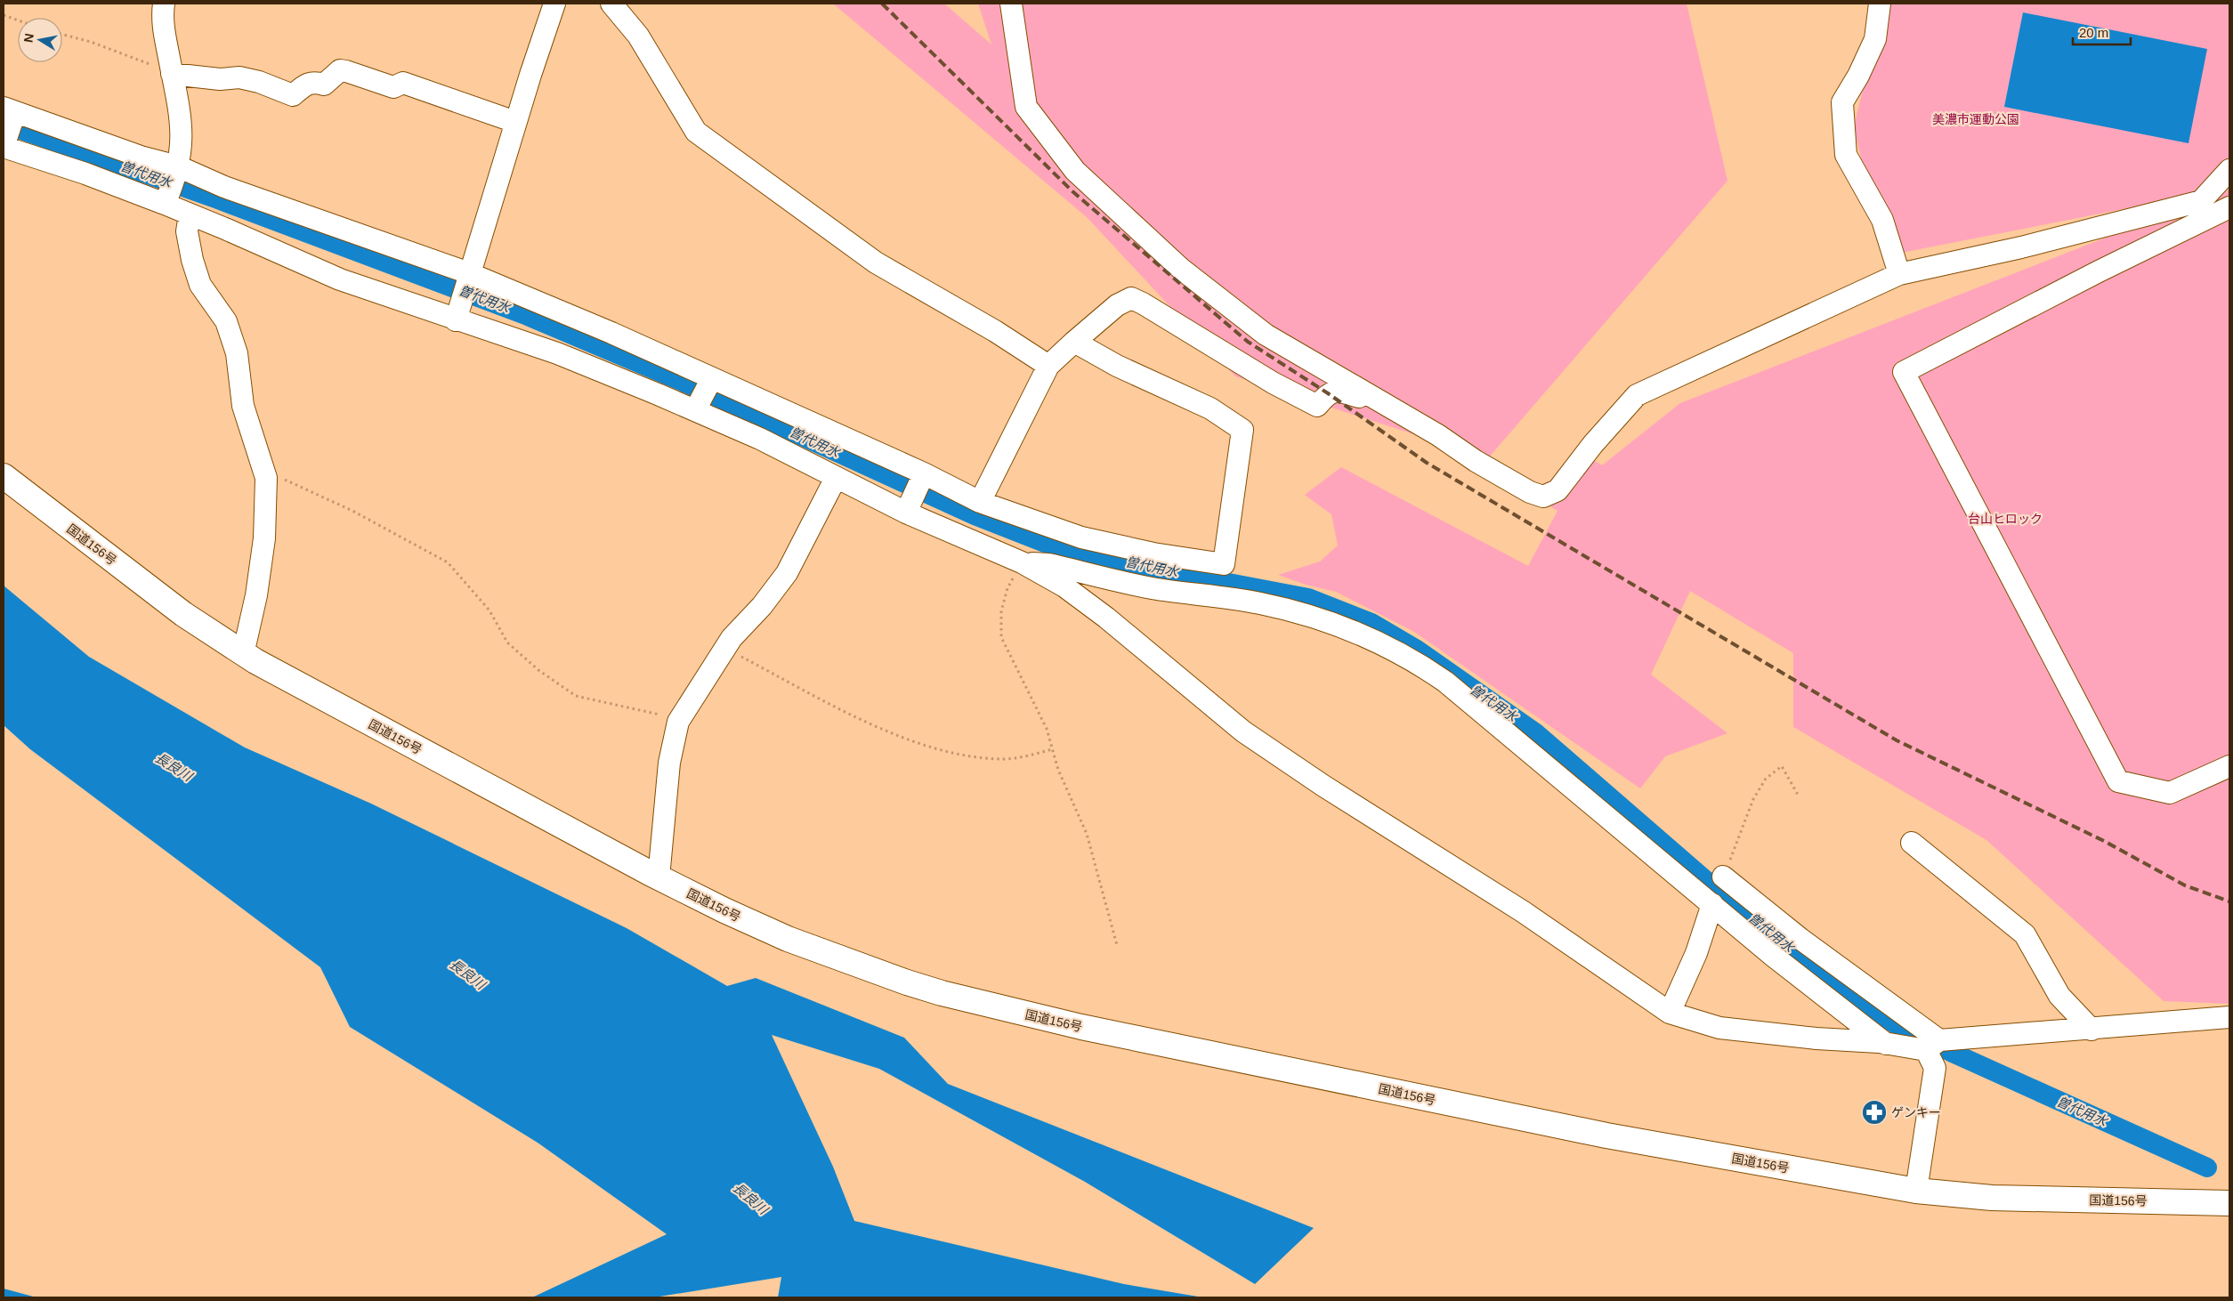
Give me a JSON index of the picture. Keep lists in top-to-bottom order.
{
  "streets": {
    "highway": ["国道156号"]
  },
  "water": ["曽代用水", "長良川"],
  "parks": ["美濃市運動公園", "台山ヒロック"],
  "places": {
    "pharmacy": ["ゲンキー"]
  },
  "scale_bar": "20 m",
  "north": "left"
}
